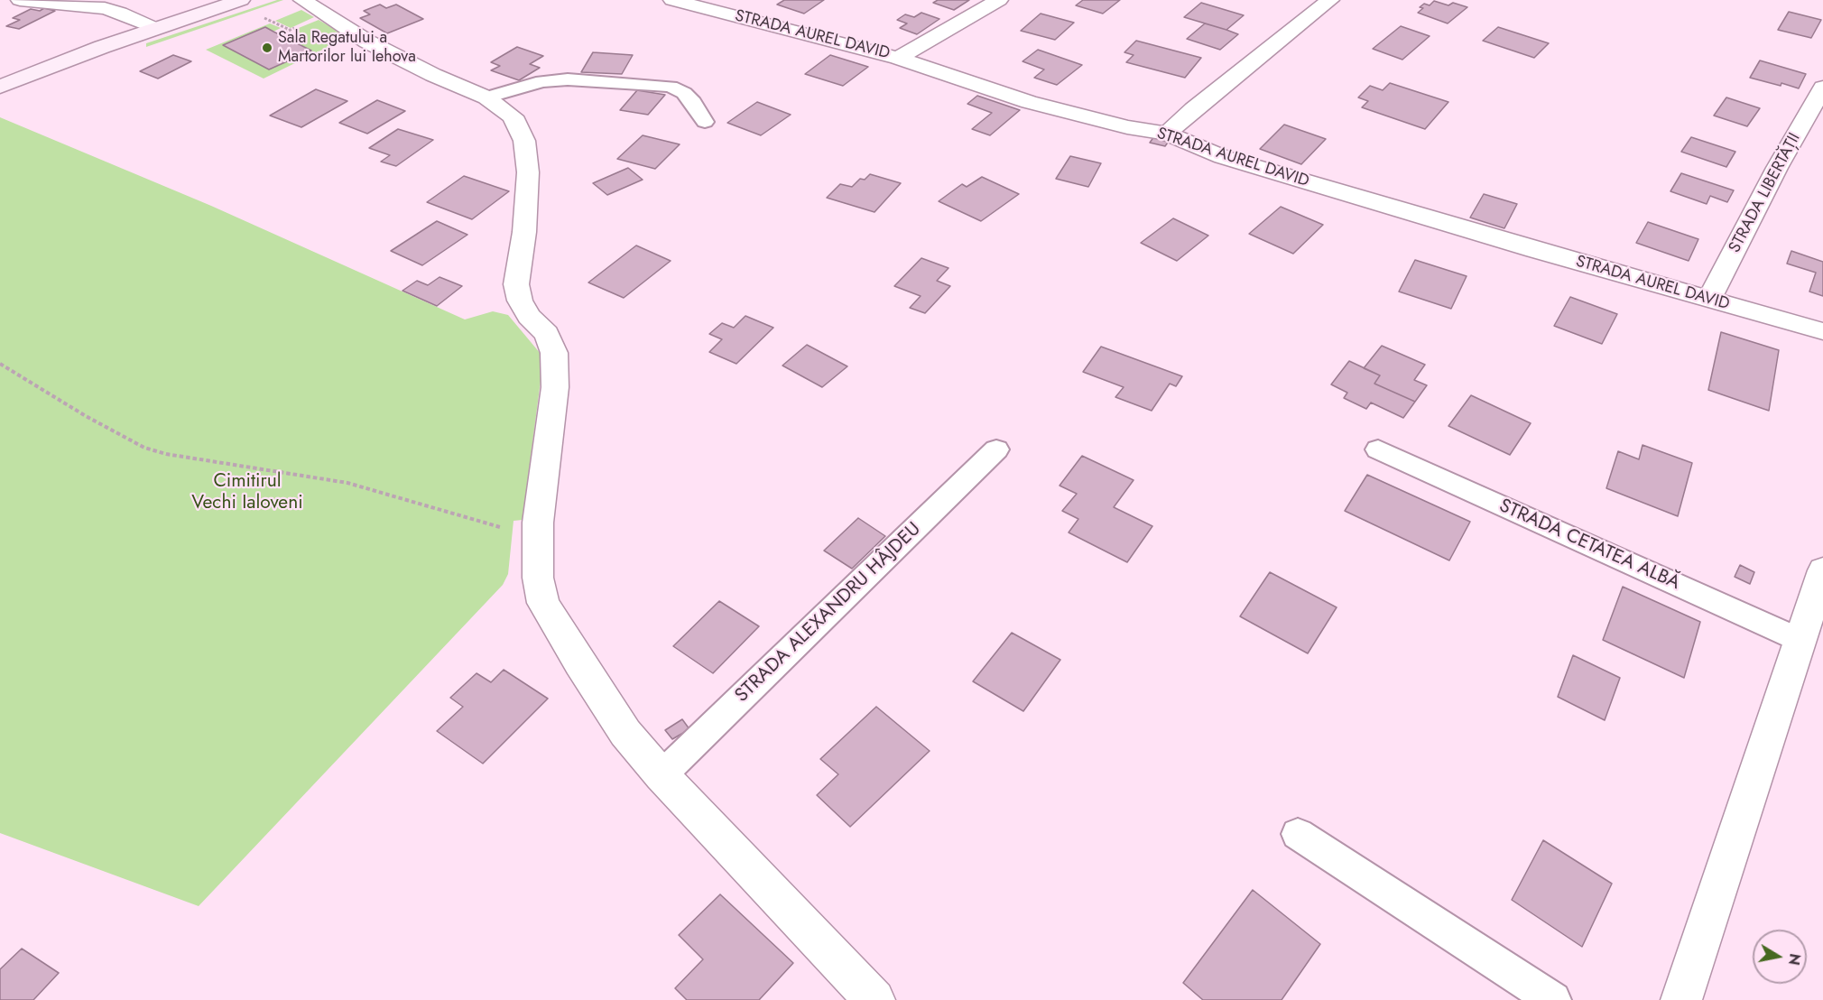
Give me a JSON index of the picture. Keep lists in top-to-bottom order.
{
  "streets": {
    "street": ["STRADA AUREL DAVID", "STRADA LIBERTĂȚII"],
    "lane": ["STRADA CETATEA ALBĂ", "STRADA ALEXANDRU HÂJDEU"]
  },
  "crossings": [
    ["STRADA AUREL DAVID", "STRADA LIBERTĂȚII"]
  ],
  "parks": ["Cimitirul Vechi Ialoveni"],
  "places": ["Sala Regatului a Martorilor lui Iehova"],
  "north": "right"
}
